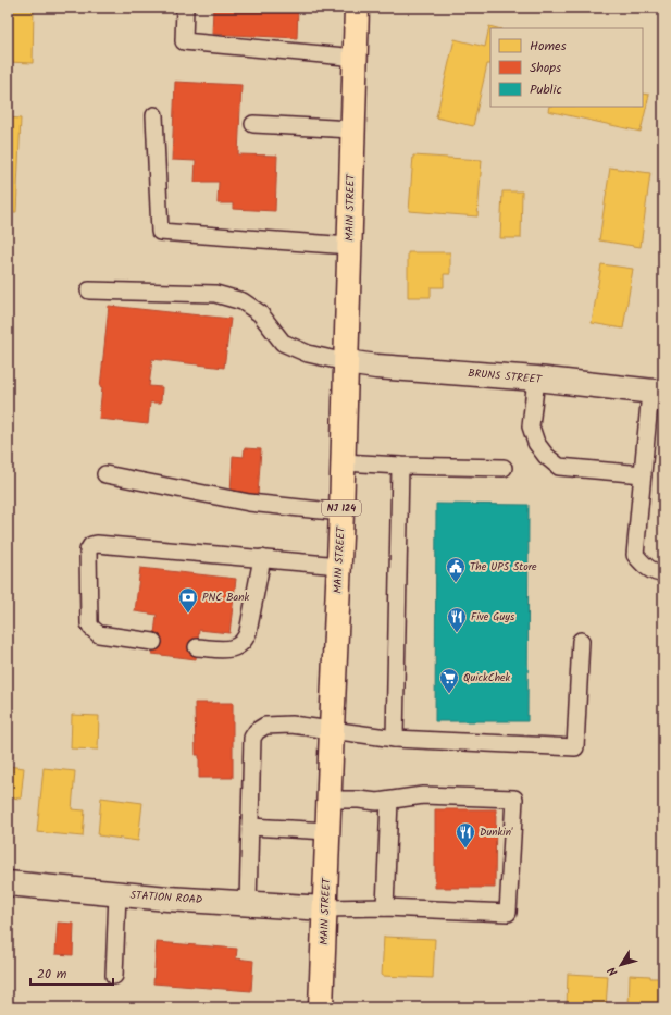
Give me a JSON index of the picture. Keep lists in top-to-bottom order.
{
  "streets": {
    "main road": ["MAIN STREET", "NJ 124"],
    "street": ["BRUNS STREET", "STATION ROAD"]
  },
  "crossings": [
    ["MAIN STREET", "BRUNS STREET"],
    ["MAIN STREET", "STATION ROAD"]
  ],
  "places": {
    "public building": ["The UPS Store"],
    "bank": ["PNC Bank"],
    "restaurant": ["Five Guys", "Dunkin'"],
    "supermarket": ["QuickChek"]
  },
  "legend": ["Homes", "Shops", "Public"],
  "scale_bar": "20 m",
  "north": "bottom left"
}
